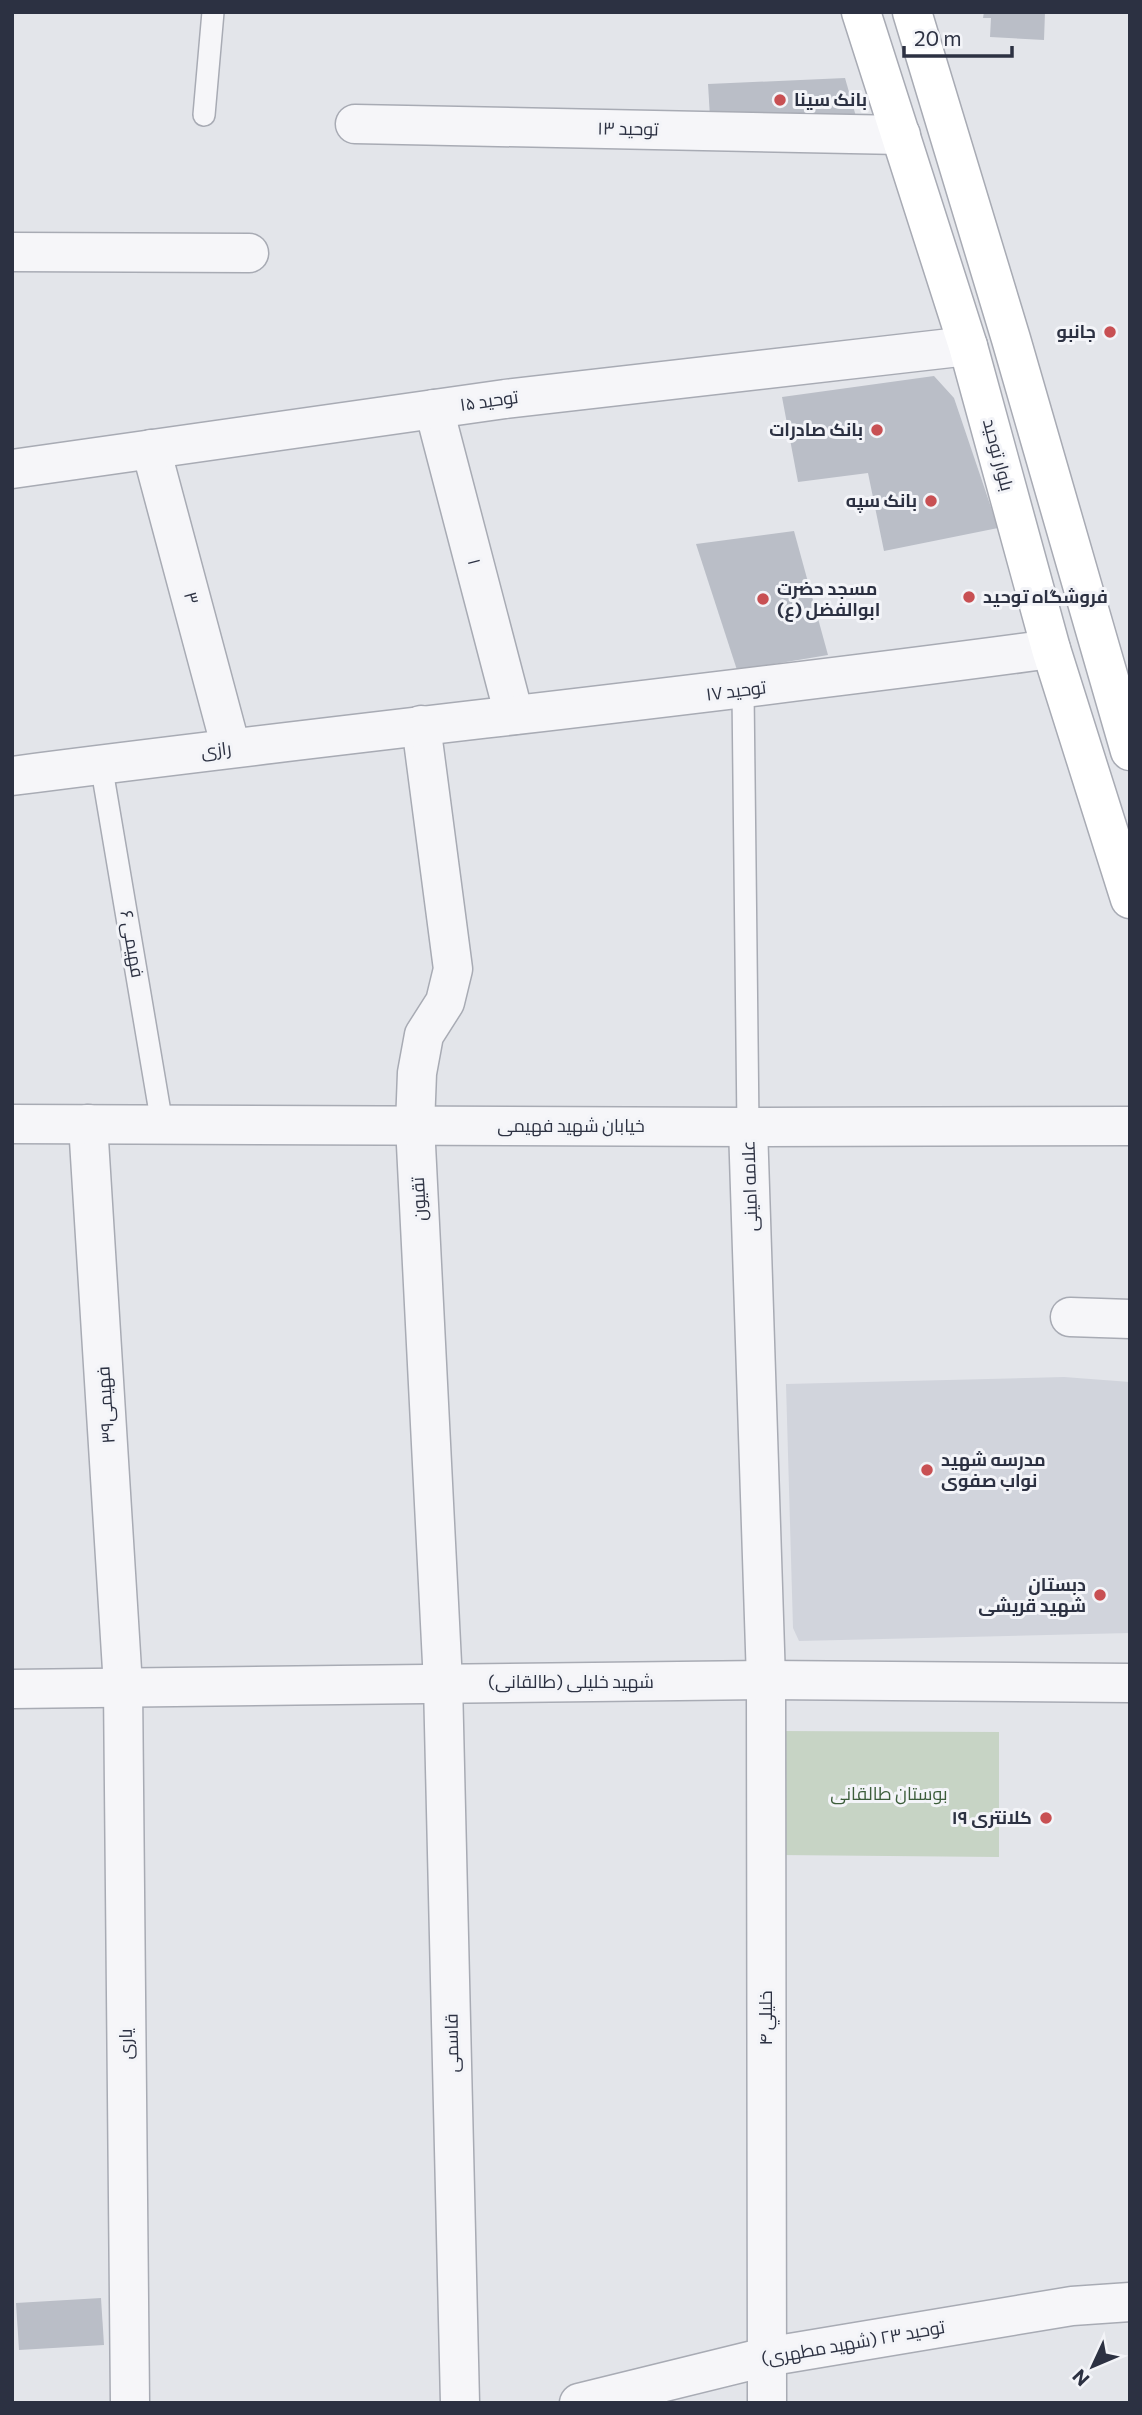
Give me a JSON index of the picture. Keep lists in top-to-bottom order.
{
  "streets": {
    "main road": ["بلوار توحید"],
    "street": [
      "توحید ۱۳",
      "توحید ۱۵",
      "۱",
      "۳",
      "توحید ۱۷",
      "رازی",
      "خیابان شهید فهیمی",
      "علامه امینی",
      "تقیون",
      "فهیمی۳۹",
      "شهید خلیلی (طالقانی)",
      "خليلي ۴",
      "قاسمی",
      "یاری",
      "توحید ۲۳ (شهید مطهری)"
    ],
    "lane": ["فهیمی ۶"]
  },
  "crossings": [
    ["توحید ۱۳", "بلوار توحید"],
    ["توحید ۱۵", "بلوار توحید"],
    ["توحید ۱۵", "۱"],
    ["توحید ۱۵", "۳"],
    ["بلوار توحید", "توحید ۱۷"],
    ["۱", "توحید ۱۷"],
    ["۳", "رازی"],
    ["توحید ۱۷", "رازی"],
    ["توحید ۱۷", "علامه امینی"],
    ["توحید ۱۷", "تقیون"],
    ["رازی", "فهیمی ۶"],
    ["رازی", "تقیون"],
    ["فهیمی ۶", "خیابان شهید فهیمی"],
    ["خیابان شهید فهیمی", "علامه امینی"],
    ["خیابان شهید فهیمی", "تقیون"],
    ["خیابان شهید فهیمی", "فهیمی۳۹"],
    ["علامه امینی", "شهید خلیلی (طالقانی)"],
    ["علامه امینی", "خليلي ۴"],
    ["تقیون", "شهید خلیلی (طالقانی)"],
    ["تقیون", "قاسمی"],
    ["فهیمی۳۹", "شهید خلیلی (طالقانی)"],
    ["فهیمی۳۹", "یاری"],
    ["شهید خلیلی (طالقانی)", "خليلي ۴"],
    ["شهید خلیلی (طالقانی)", "قاسمی"],
    ["شهید خلیلی (طالقانی)", "یاری"],
    ["خليلي ۴", "توحید ۲۳ (شهید مطهری)"]
  ],
  "parks": ["بوستان طالقانی"],
  "places": [
    "بانک سینا",
    "جانبو",
    "بانک صادرات",
    "بانک سپه",
    "فروشگاه توحید",
    "مسجد حضرت ابوالفضل (ع)",
    "مدرسه شهید نواب صفوی",
    "دبستان شهید قریشی",
    "کلانتری ۱۹"
  ],
  "scale_bar": "20 m",
  "north": "bottom left"
}
